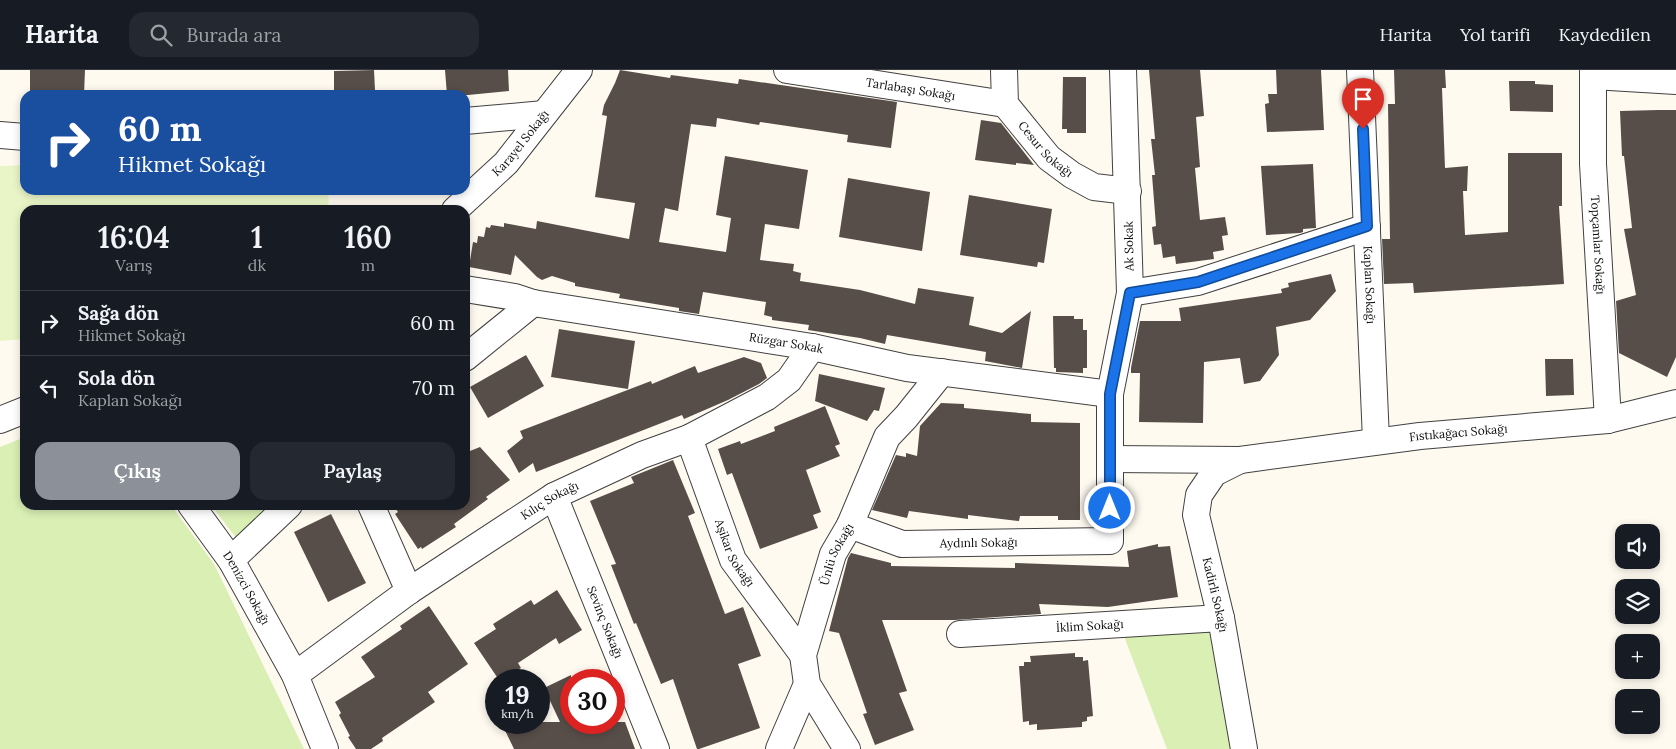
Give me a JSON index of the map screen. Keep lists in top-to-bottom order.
{
  "streets": {
    "street": [
      "Tarlabaşı Sokağı",
      "Karayel Sokağı",
      "Cesur Sokağı",
      "Topçamlar Sokağı",
      "Ak Sokak",
      "Kaplan Sokağı",
      "Rüzgar Sokak",
      "Fıstıkağacı Sokağı",
      "Kılıç Sokağı",
      "Aydınlı Sokağı",
      "Aşikar Sokağı",
      "Ünlü Sokağı",
      "Denizci Sokağı",
      "Kadirli Sokağı",
      "Sevinç Sokağı",
      "İklim Sokağı"
    ]
  },
  "crossings": [
    ["Tarlabaşı Sokağı", "Cesur Sokağı"],
    ["Cesur Sokağı", "Ak Sokak"],
    ["Topçamlar Sokağı", "Fıstıkağacı Sokağı"],
    ["Ak Sokak", "Rüzgar Sokak"],
    ["Ak Sokak", "Aydınlı Sokağı"],
    ["Kaplan Sokağı", "Fıstıkağacı Sokağı"],
    ["Rüzgar Sokak", "Kılıç Sokağı"],
    ["Rüzgar Sokak", "Ünlü Sokağı"],
    ["Fıstıkağacı Sokağı", "Kadirli Sokağı"],
    ["Kılıç Sokağı", "Aşikar Sokağı"],
    ["Kılıç Sokağı", "Denizci Sokağı"],
    ["Kılıç Sokağı", "Sevinç Sokağı"],
    ["Aydınlı Sokağı", "Ünlü Sokağı"],
    ["Aşikar Sokağı", "Ünlü Sokağı"],
    ["Kadirli Sokağı", "İklim Sokağı"]
  ],
  "page": {
    "header": "Harita",
    "search": "Burada ara",
    "nav": ["Harita", "Yol tarifi", "Kaydedilen"],
    "turn": ["60 m", "Hikmet Sokağı"],
    "eta": [
      "16:04",
      "Varış",
      "1",
      "dk",
      "160",
      "m"
    ],
    "list": [
      {
        "name": "Sağa dön",
        "note": "Hikmet Sokağı",
        "value": "60 m"
      },
      {
        "name": "Sola dön",
        "note": "Kaplan Sokağı",
        "value": "70 m"
      }
    ],
    "buttons": ["Çıkış", "Paylaş"],
    "map_buttons": ["+", "−"],
    "speed": "19 km/h",
    "limit": "30"
  }
}
